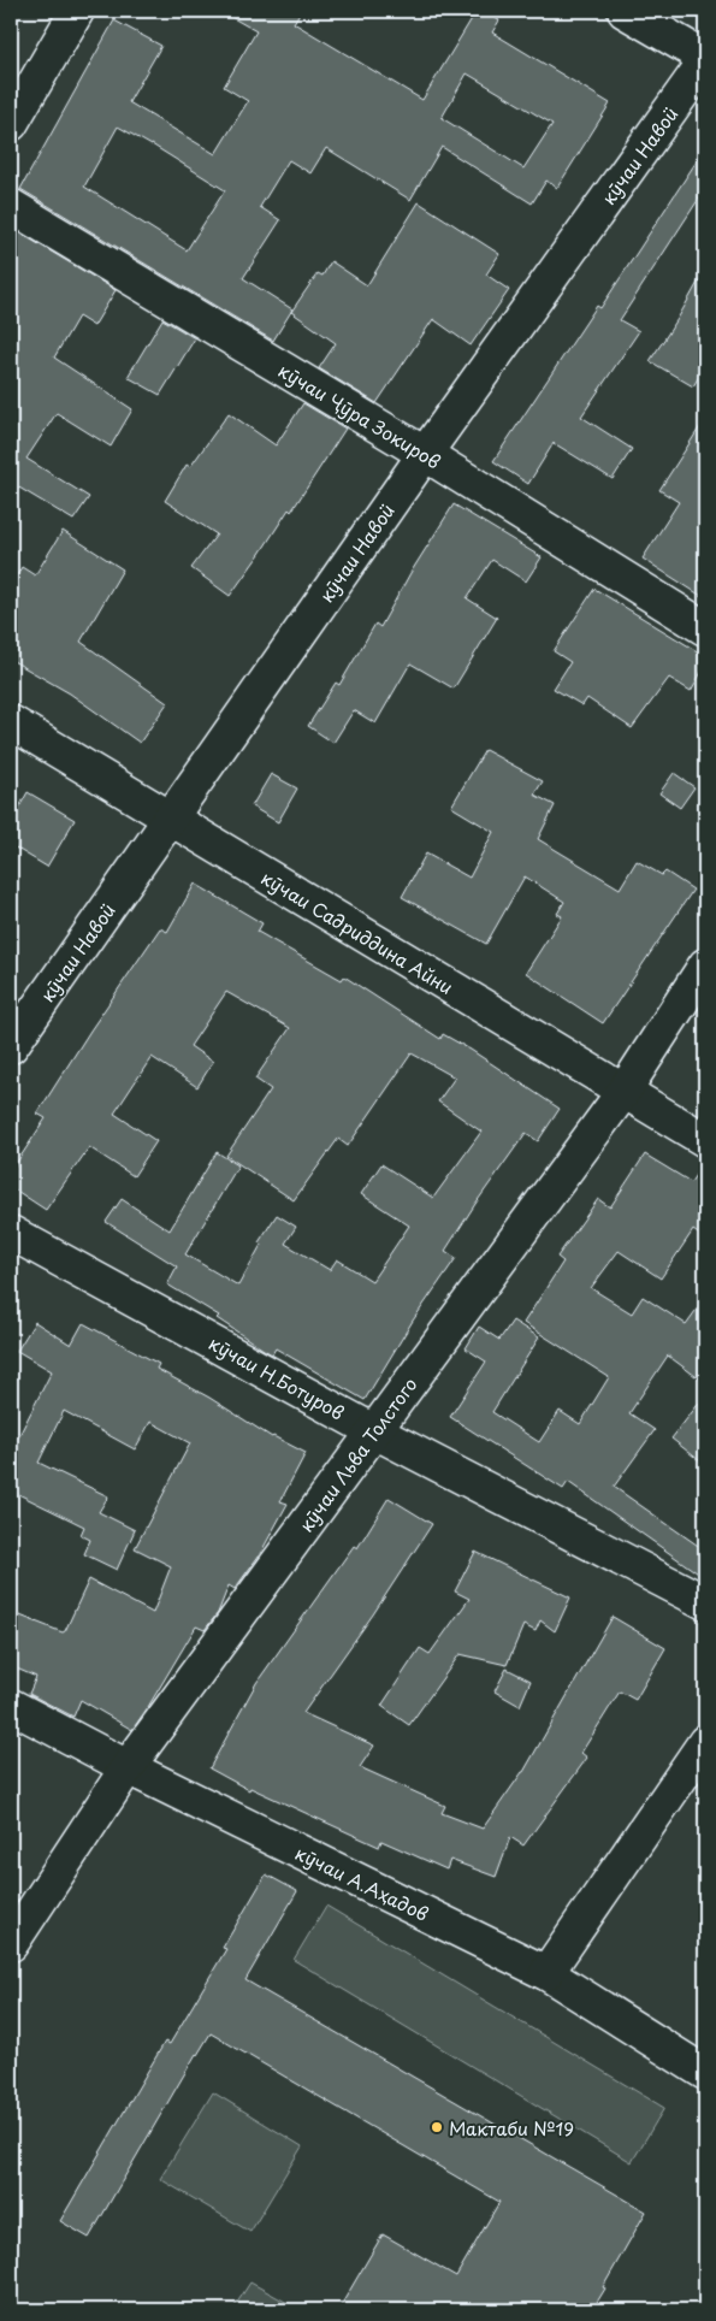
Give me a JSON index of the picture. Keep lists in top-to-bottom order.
{
  "streets": {
    "street": [
      "кӯчаи Навоӣ",
      "кӯчаи Ҷӯра Зокиров",
      "кӯчаи Садриддина Айни",
      "кӯчаи Н.Ботуров",
      "кӯчаи Льва Толстого",
      "кӯчаи А.Аҳадов"
    ]
  },
  "crossings": [
    ["кӯчаи Навоӣ", "кӯчаи Ҷӯра Зокиров"],
    ["кӯчаи Навоӣ", "кӯчаи Садриддина Айни"],
    ["кӯчаи Садриддина Айни", "кӯчаи Льва Толстого"],
    ["кӯчаи Н.Ботуров", "кӯчаи Льва Толстого"],
    ["кӯчаи Льва Толстого", "кӯчаи А.Аҳадов"]
  ],
  "places": ["Мактаби №19"]
}
